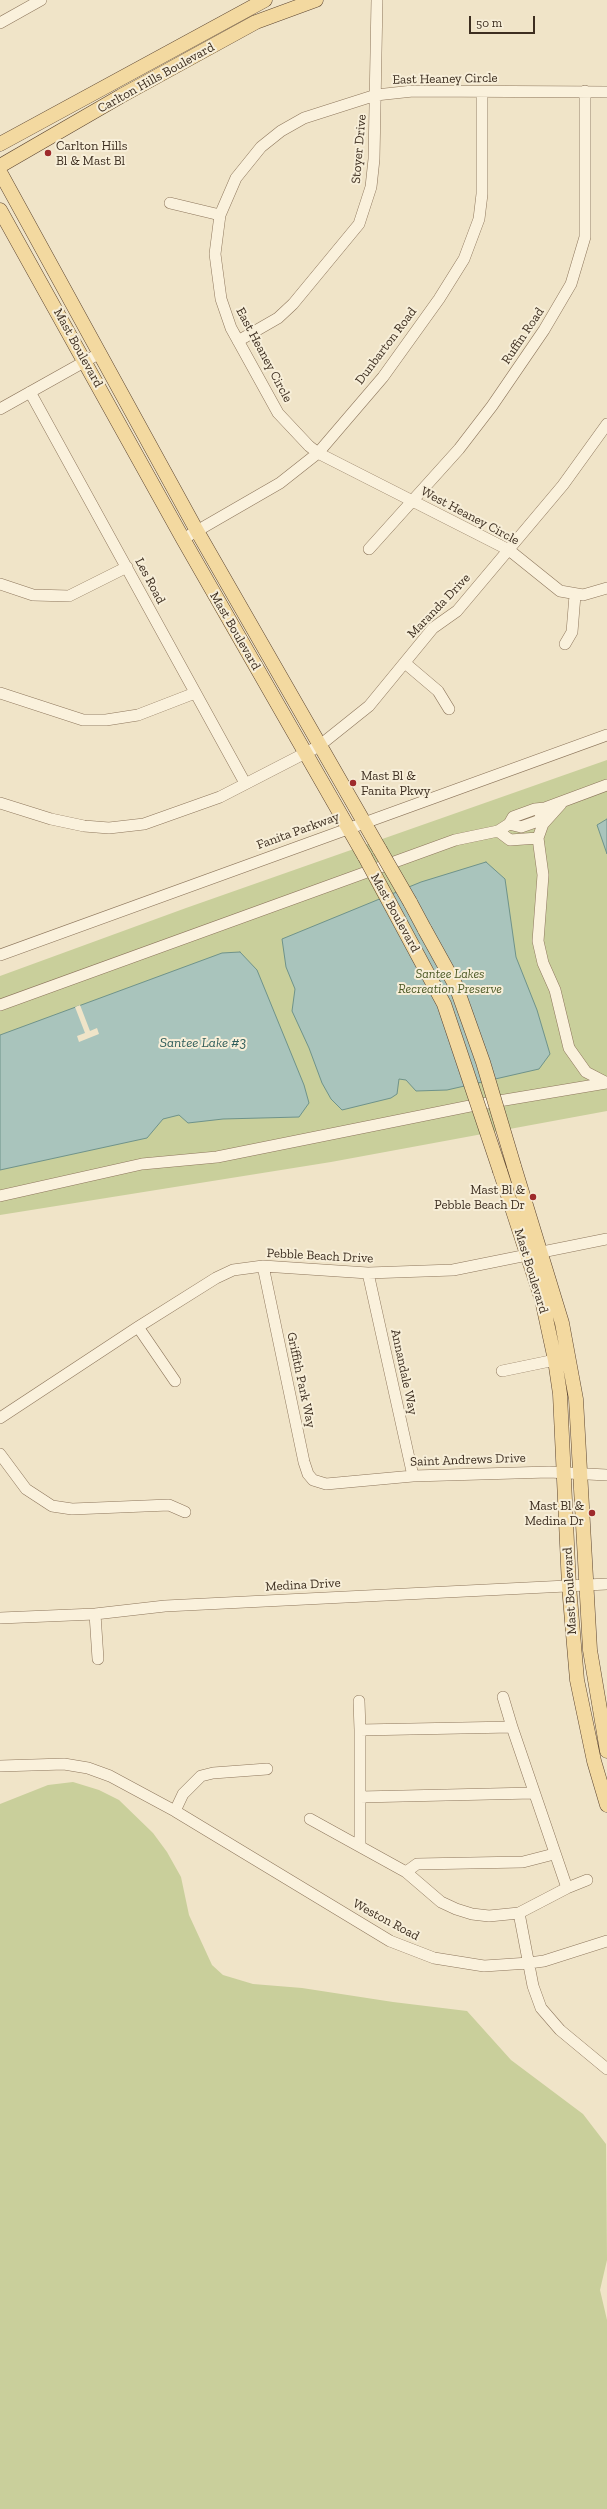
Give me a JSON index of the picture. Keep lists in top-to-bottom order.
{
  "streets": {
    "main road": ["Carlton Hills Boulevard", "Mast Boulevard"],
    "street": [
      "East Heaney Circle",
      "Stoyer Drive",
      "Ruffin Road",
      "Dunbarton Road",
      "West Heaney Circle",
      "Les Road",
      "Maranda Drive",
      "Fanita Parkway",
      "Pebble Beach Drive",
      "Annandale Way",
      "Griffith Park Way",
      "Saint Andrews Drive",
      "Medina Drive",
      "Weston Road"
    ]
  },
  "crossings": [
    ["East Heaney Circle", "Stoyer Drive"],
    ["East Heaney Circle", "Ruffin Road"],
    ["East Heaney Circle", "Dunbarton Road"],
    ["East Heaney Circle", "West Heaney Circle"],
    ["Ruffin Road", "West Heaney Circle"],
    ["Dunbarton Road", "Mast Boulevard"],
    ["Dunbarton Road", "West Heaney Circle"],
    ["Mast Boulevard", "Maranda Drive"],
    ["Mast Boulevard", "Fanita Parkway"],
    ["Mast Boulevard", "Pebble Beach Drive"],
    ["Mast Boulevard", "Saint Andrews Drive"],
    ["Mast Boulevard", "Medina Drive"],
    ["West Heaney Circle", "Maranda Drive"],
    ["Les Road", "Maranda Drive"],
    ["Pebble Beach Drive", "Annandale Way"],
    ["Pebble Beach Drive", "Griffith Park Way"],
    ["Annandale Way", "Saint Andrews Drive"],
    ["Griffith Park Way", "Saint Andrews Drive"]
  ],
  "water": ["Santee Lake #3"],
  "parks": ["Santee Lakes Recreation Preserve"],
  "places": [
    "Carlton Hills Bl & Mast Bl",
    "Mast Bl & Fanita Pkwy",
    "Mast Bl & Pebble Beach Dr",
    "Mast Bl & Medina Dr"
  ],
  "scale_bar": "50 m"
}
